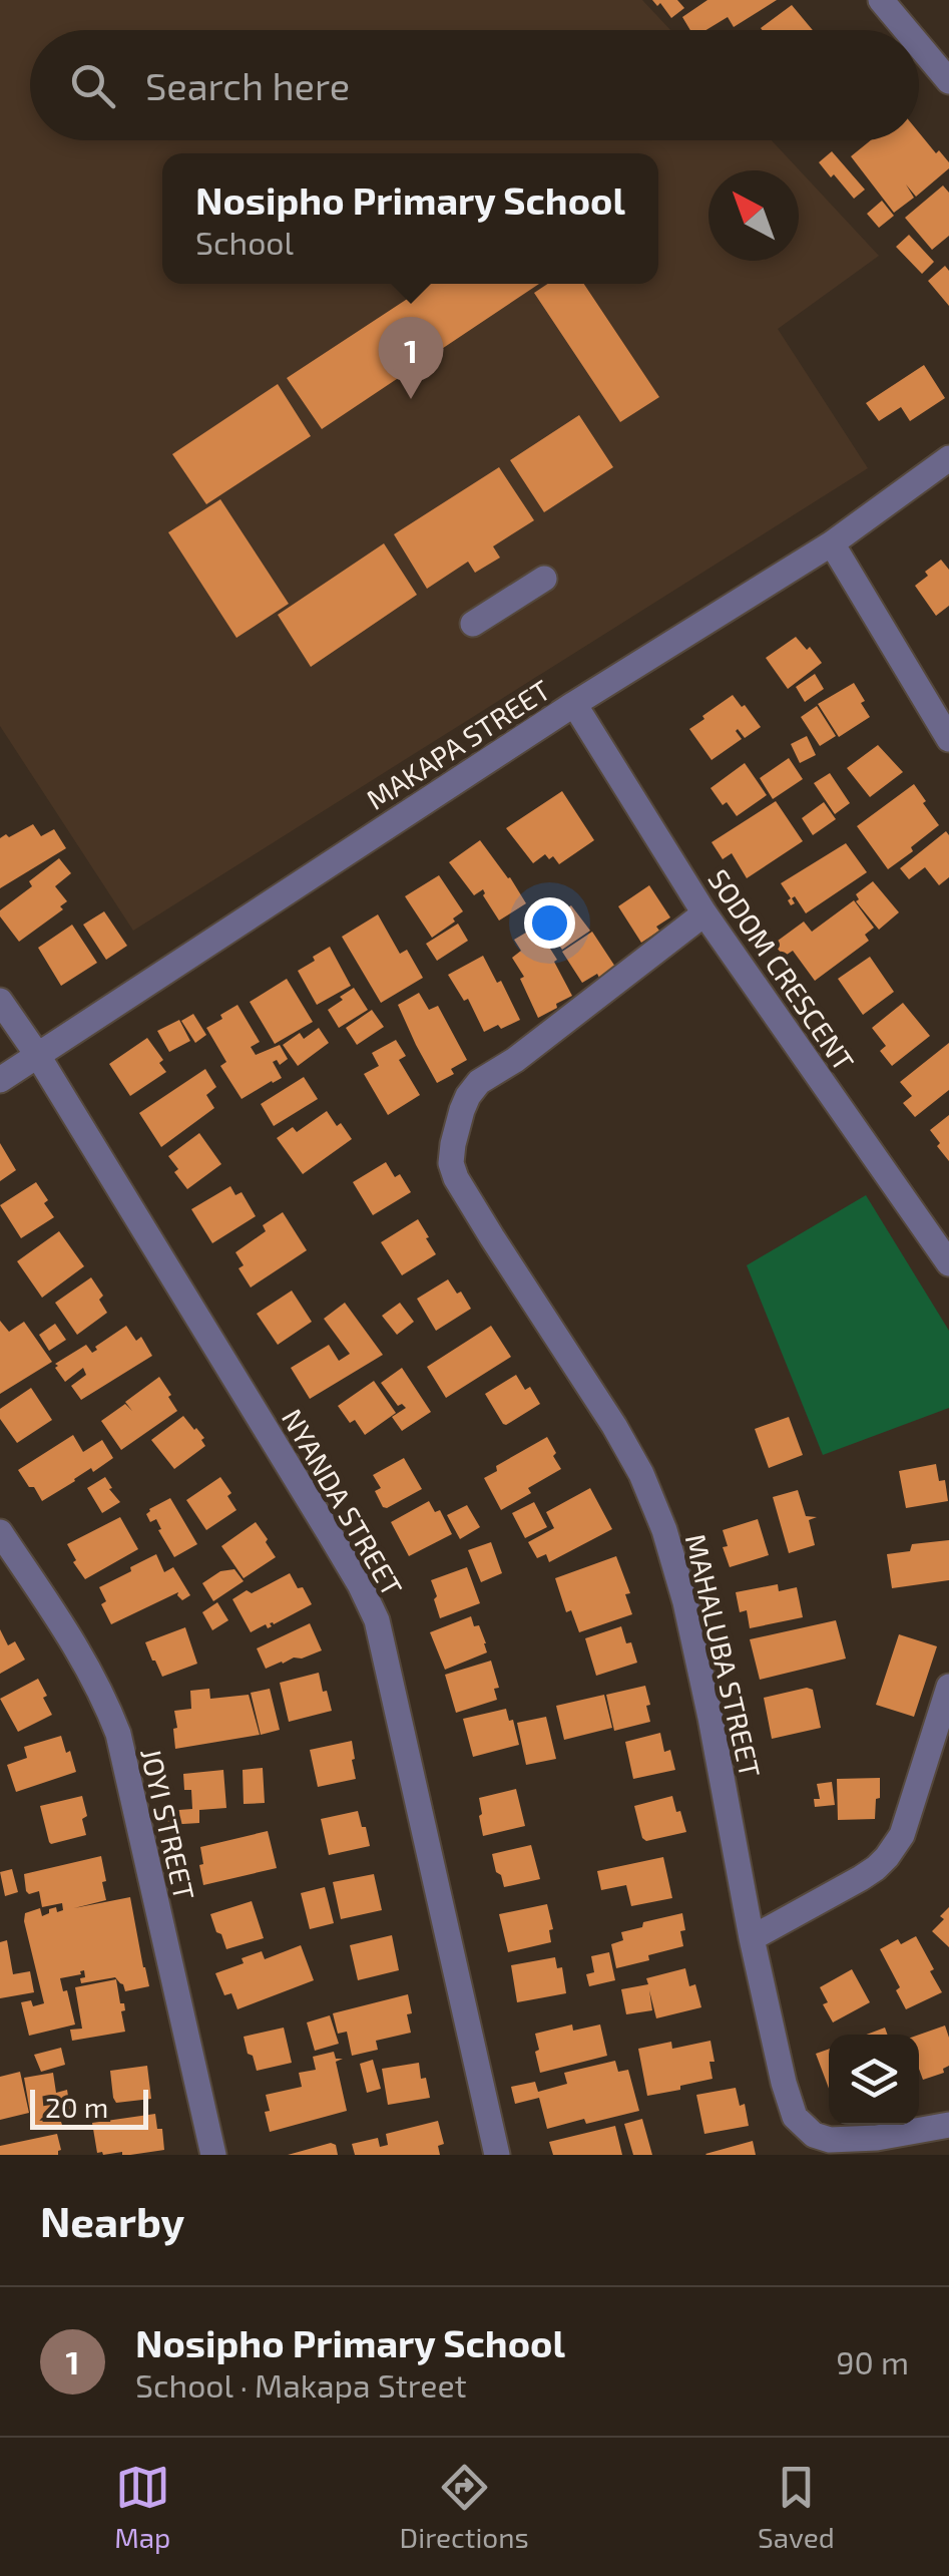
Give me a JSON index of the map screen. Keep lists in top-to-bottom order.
{
  "streets": {
    "street": [
      "MAKAPA STREET",
      "SODOM CRESCENT",
      "NYANDA STREET",
      "MAHALUBA STREET",
      "JOYI STREET"
    ]
  },
  "crossings": [
    ["MAKAPA STREET", "SODOM CRESCENT"],
    ["MAKAPA STREET", "NYANDA STREET"],
    ["SODOM CRESCENT", "MAHALUBA STREET"]
  ],
  "scale_bar": "20 m",
  "north": "top left",
  "page": {
    "search": "Search here",
    "popup": ["Nosipho Primary School", "School"],
    "pins": "1",
    "scale": "20 m",
    "heading": "Nearby",
    "list": [
      {
        "mark": "1",
        "name": "Nosipho Primary School",
        "note": "School · Makapa Street",
        "value": "90 m"
      }
    ],
    "nav": ["Map", "Directions", "Saved"]
  }
}
